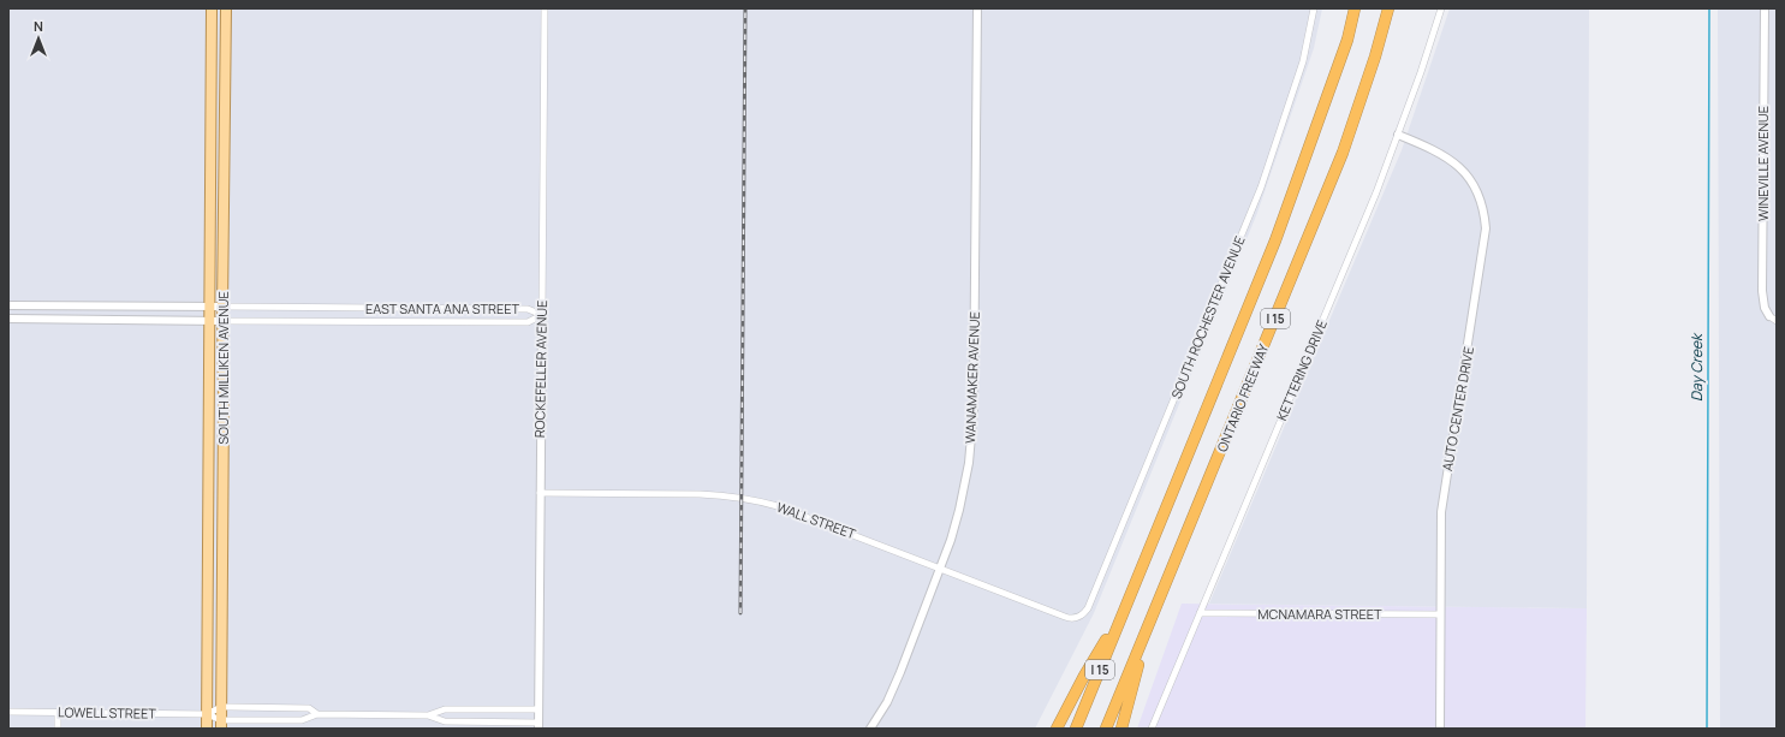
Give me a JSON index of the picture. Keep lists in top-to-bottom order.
{
  "streets": {
    "highway": ["I 15", "ONTARIO FREEWAY"],
    "main road": ["SOUTH MILLIKEN AVENUE"],
    "street": [
      "WINEVILLE AVENUE",
      "EAST SANTA ANA STREET",
      "SOUTH ROCHESTER AVENUE",
      "ROCKEFELLER AVENUE",
      "KETTERING DRIVE",
      "WANAMAKER AVENUE",
      "AUTO CENTER DRIVE",
      "WALL STREET",
      "MCNAMARA STREET",
      "LOWELL STREET"
    ]
  },
  "crossings": [
    ["EAST SANTA ANA STREET", "SOUTH MILLIKEN AVENUE"],
    ["EAST SANTA ANA STREET", "ROCKEFELLER AVENUE"],
    ["SOUTH ROCHESTER AVENUE", "WALL STREET"],
    ["SOUTH MILLIKEN AVENUE", "LOWELL STREET"],
    ["ROCKEFELLER AVENUE", "WALL STREET"],
    ["ROCKEFELLER AVENUE", "LOWELL STREET"],
    ["KETTERING DRIVE", "AUTO CENTER DRIVE"],
    ["KETTERING DRIVE", "MCNAMARA STREET"],
    ["WANAMAKER AVENUE", "WALL STREET"],
    ["AUTO CENTER DRIVE", "MCNAMARA STREET"]
  ],
  "water": ["Day Creek"],
  "north": "top"
}
